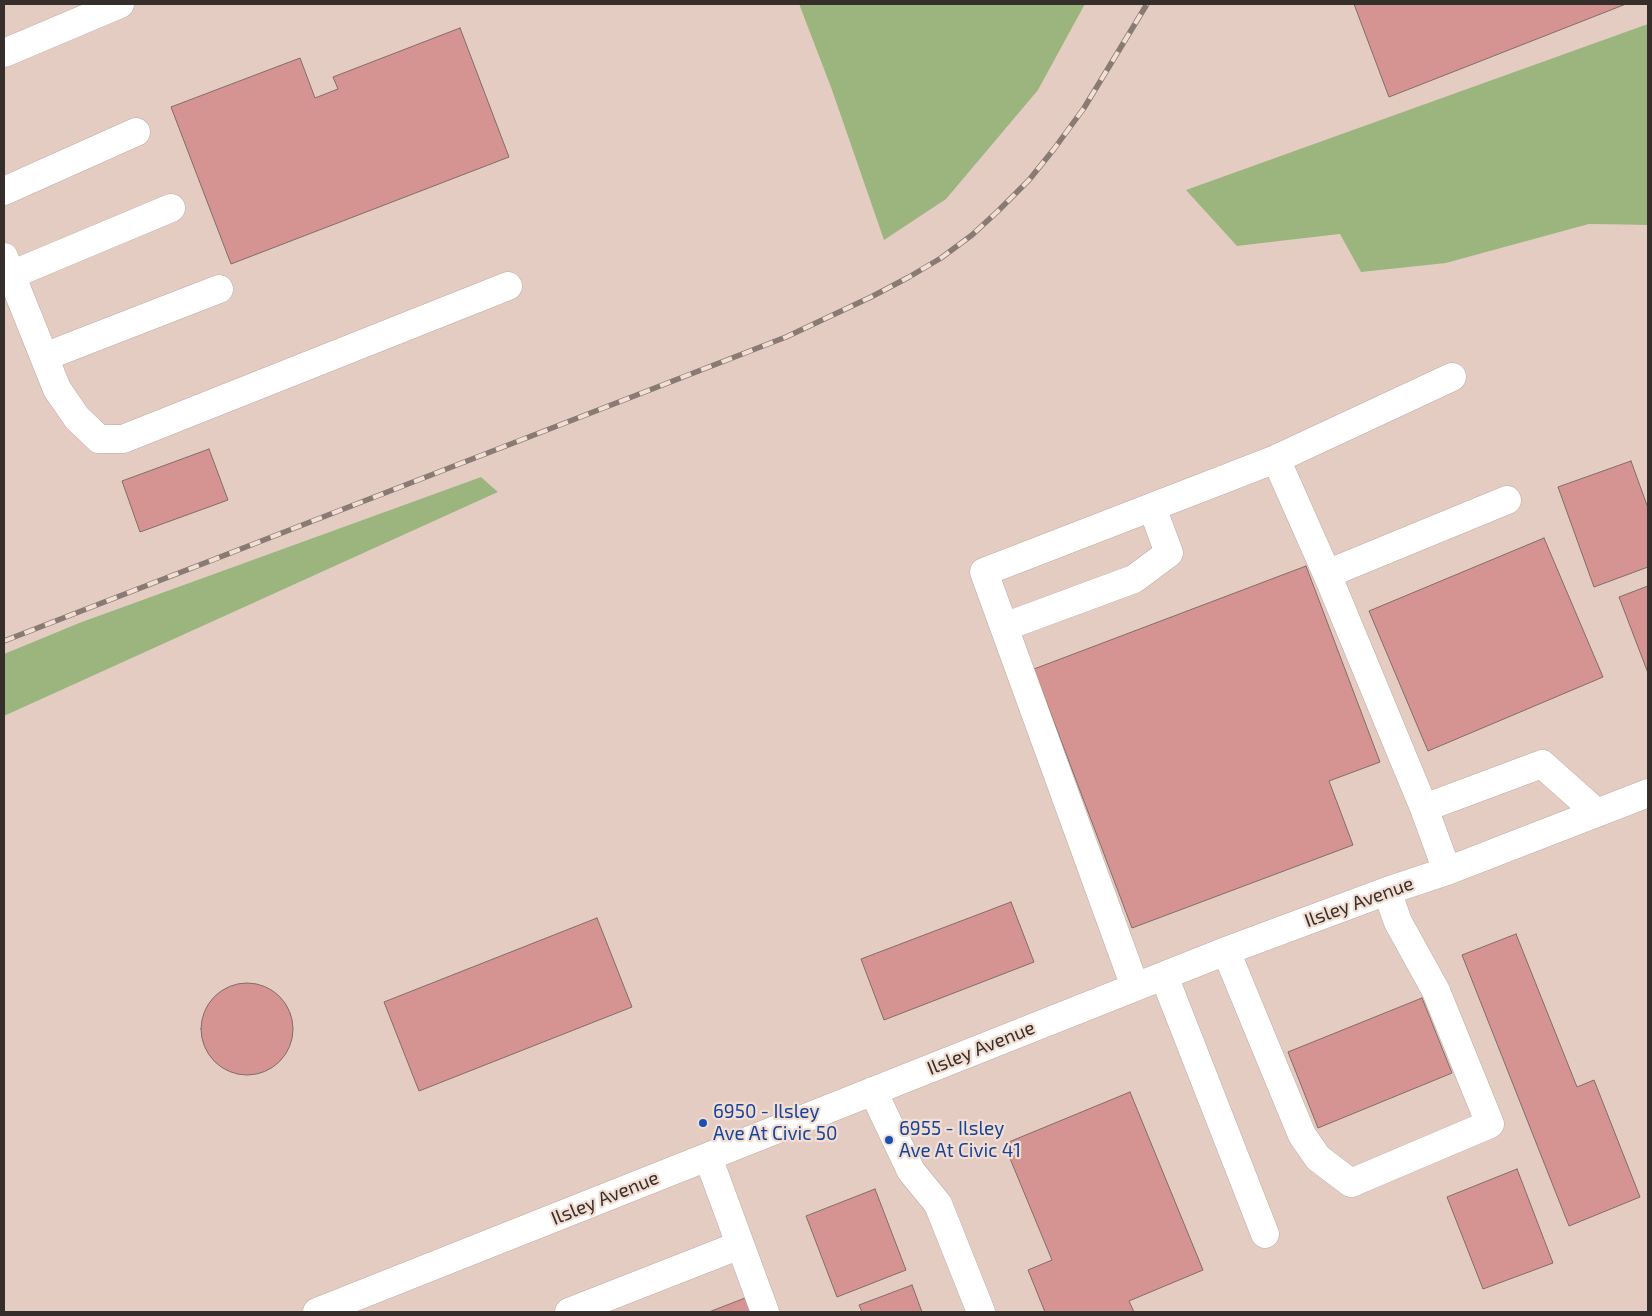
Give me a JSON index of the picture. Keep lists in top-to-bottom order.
{
  "streets": {
    "street": ["Ilsley Avenue"]
  },
  "places": ["6950 - Ilsley Ave At Civic 50", "6955 - Ilsley Ave At Civic 41"]
}
